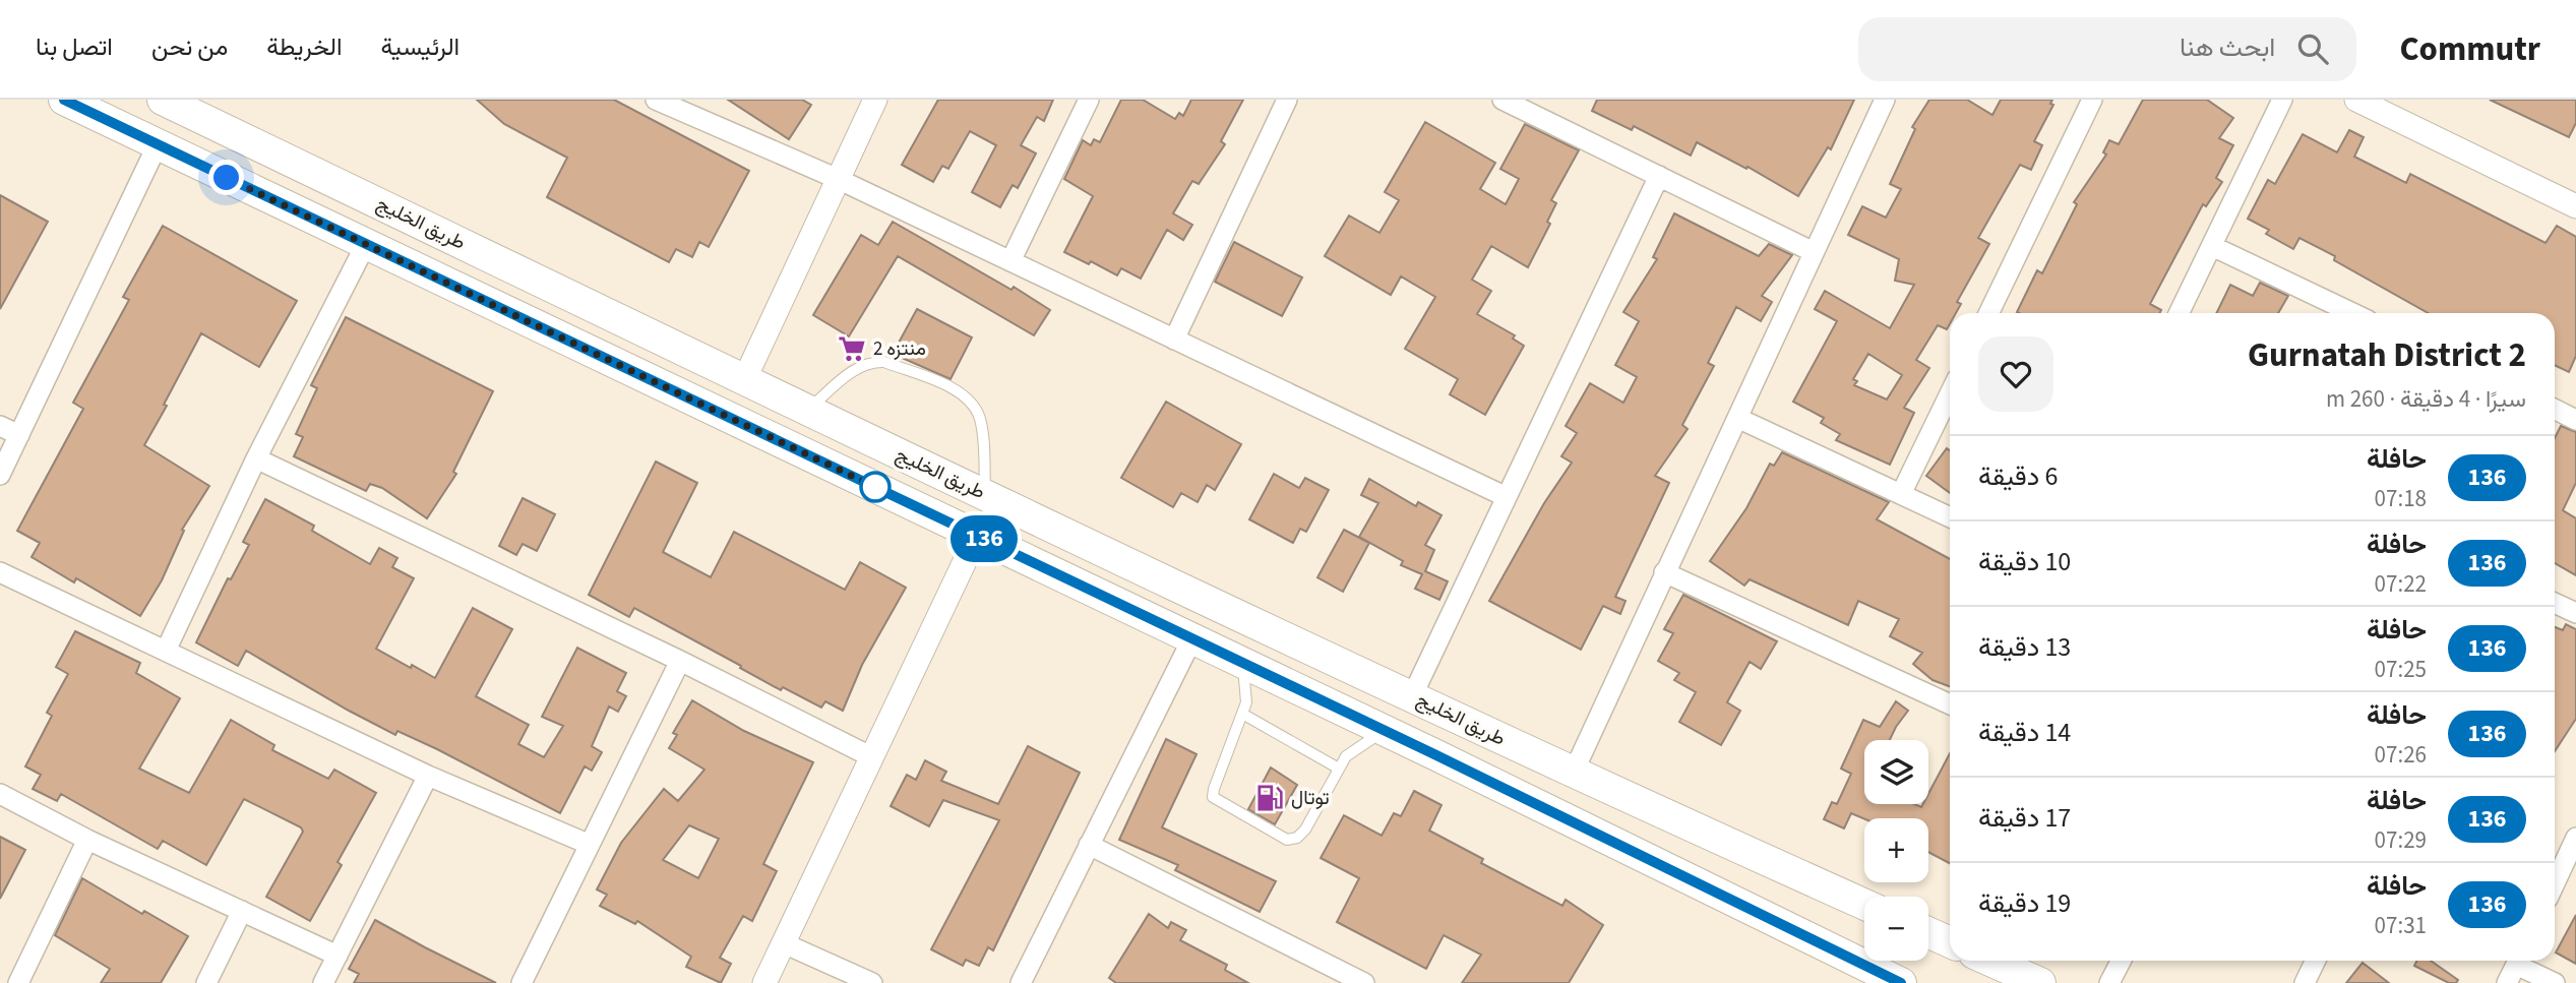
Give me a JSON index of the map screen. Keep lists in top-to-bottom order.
{
  "streets": {
    "main road": ["طريق الخليج"]
  },
  "places": {
    "supermarket": ["منتزه 2"],
    "fuel station": ["توتال"]
  },
  "lines": ["bus line 136"],
  "page": {
    "header": "Commutr",
    "search": "ابحث هنا",
    "nav": [
      "الرئيسية",
      "الخريطة",
      "من نحن",
      "اتصل بنا"
    ],
    "on_map": "136",
    "heading": ["Gurnatah District 2", "سيرًا · 4 دقيقة · 260 m"],
    "list": [
      {
        "mark": "136",
        "name": "حافلة",
        "note": "07:18",
        "value": "6 دقيقة"
      },
      {
        "mark": "136",
        "name": "حافلة",
        "note": "07:22",
        "value": "10 دقيقة"
      },
      {
        "mark": "136",
        "name": "حافلة",
        "note": "07:25",
        "value": "13 دقيقة"
      },
      {
        "mark": "136",
        "name": "حافلة",
        "note": "07:26",
        "value": "14 دقيقة"
      },
      {
        "mark": "136",
        "name": "حافلة",
        "note": "07:29",
        "value": "17 دقيقة"
      },
      {
        "mark": "136",
        "name": "حافلة",
        "note": "07:31",
        "value": "19 دقيقة"
      }
    ],
    "map_buttons": ["+", "−"]
  }
}
